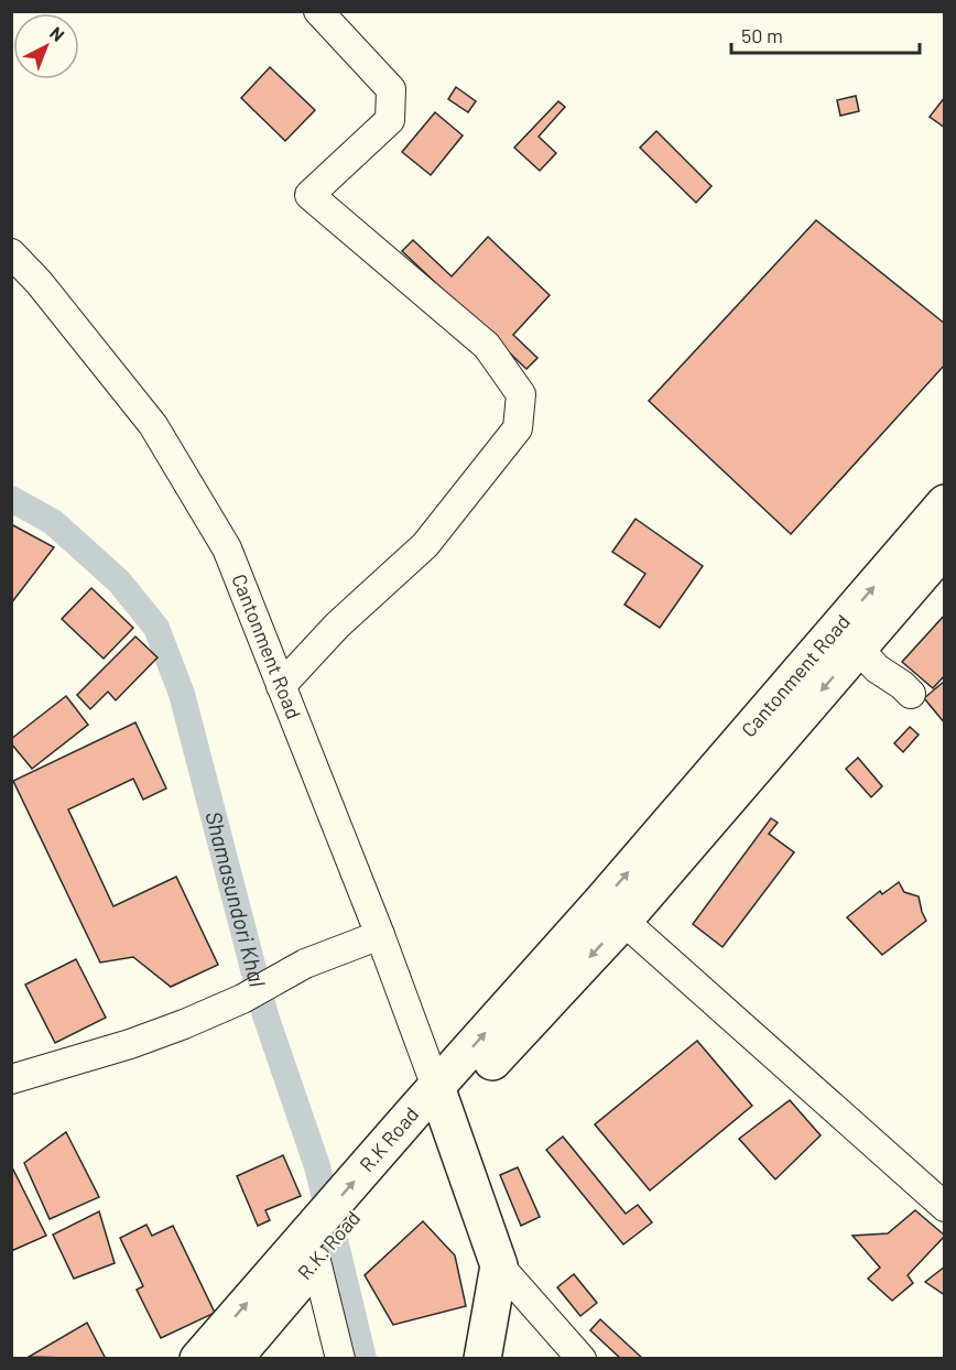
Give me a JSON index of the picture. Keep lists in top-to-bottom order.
{
  "streets": {
    "main road": ["Cantonment Road", "R.K Road", "R.K. Road"]
  },
  "crossings": [
    ["Cantonment Road", "R.K Road"],
    ["R.K Road", "R.K. Road"]
  ],
  "water": ["Shamasundori Khal"],
  "scale_bar": "50 m",
  "north": "top right"
}
